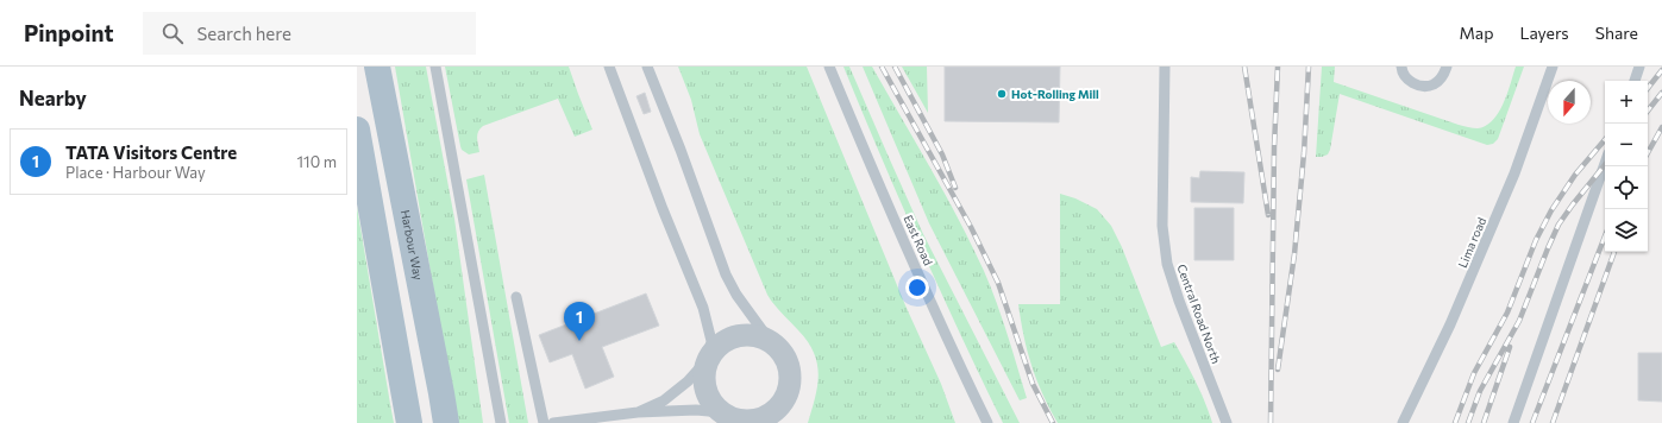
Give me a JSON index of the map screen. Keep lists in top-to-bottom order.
{
  "streets": {
    "main road": ["Harbour Way"],
    "lane": ["East Road", "Lima road", "Central Road North"]
  },
  "places": ["Hot-Rolling Mill"],
  "north": "bottom",
  "page": {
    "header": "Pinpoint",
    "search": "Search here",
    "nav": ["Map", "Layers", "Share"],
    "heading": "Nearby",
    "map_buttons": ["+", "−"],
    "list": [
      {
        "mark": "1",
        "name": "TATA Visitors Centre",
        "note": "Place · Harbour Way",
        "value": "110 m"
      }
    ],
    "pins": "1"
  }
}
